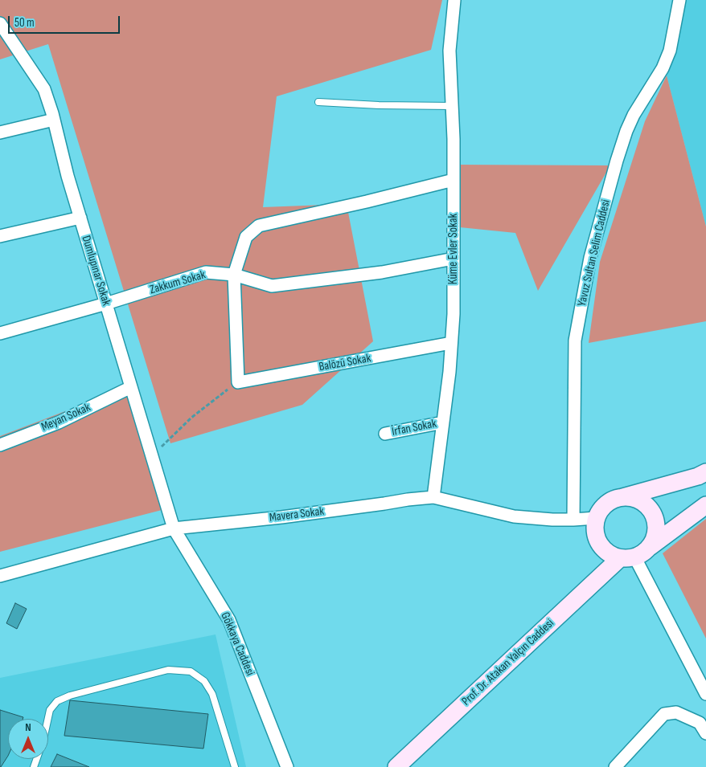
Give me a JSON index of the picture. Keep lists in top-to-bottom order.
{
  "streets": {
    "main road": ["Prof. Dr. Atakan Yalçın Caddesi"],
    "street": [
      "Küme Evler Sokak",
      "Yavuz Sultan Selim Caddesi",
      "Dumlupınar Sokak",
      "Zakkum Sokak",
      "Balözü Sokak",
      "Meyan Sokak",
      "İrfan Sokak",
      "Mavera Sokak",
      "Gökkaya Caddesi"
    ]
  },
  "crossings": [
    ["Küme Evler Sokak", "Zakkum Sokak"],
    ["Küme Evler Sokak", "Balözü Sokak"],
    ["Küme Evler Sokak", "İrfan Sokak"],
    ["Küme Evler Sokak", "Mavera Sokak"],
    ["Yavuz Sultan Selim Caddesi", "Mavera Sokak"],
    ["Dumlupınar Sokak", "Zakkum Sokak"],
    ["Dumlupınar Sokak", "Meyan Sokak"],
    ["Dumlupınar Sokak", "Mavera Sokak"],
    ["Dumlupınar Sokak", "Gökkaya Caddesi"],
    ["Mavera Sokak", "Gökkaya Caddesi"],
    ["Mavera Sokak", "Prof. Dr. Atakan Yalçın Caddesi"]
  ],
  "scale_bar": "50 m",
  "north": "top"
}
